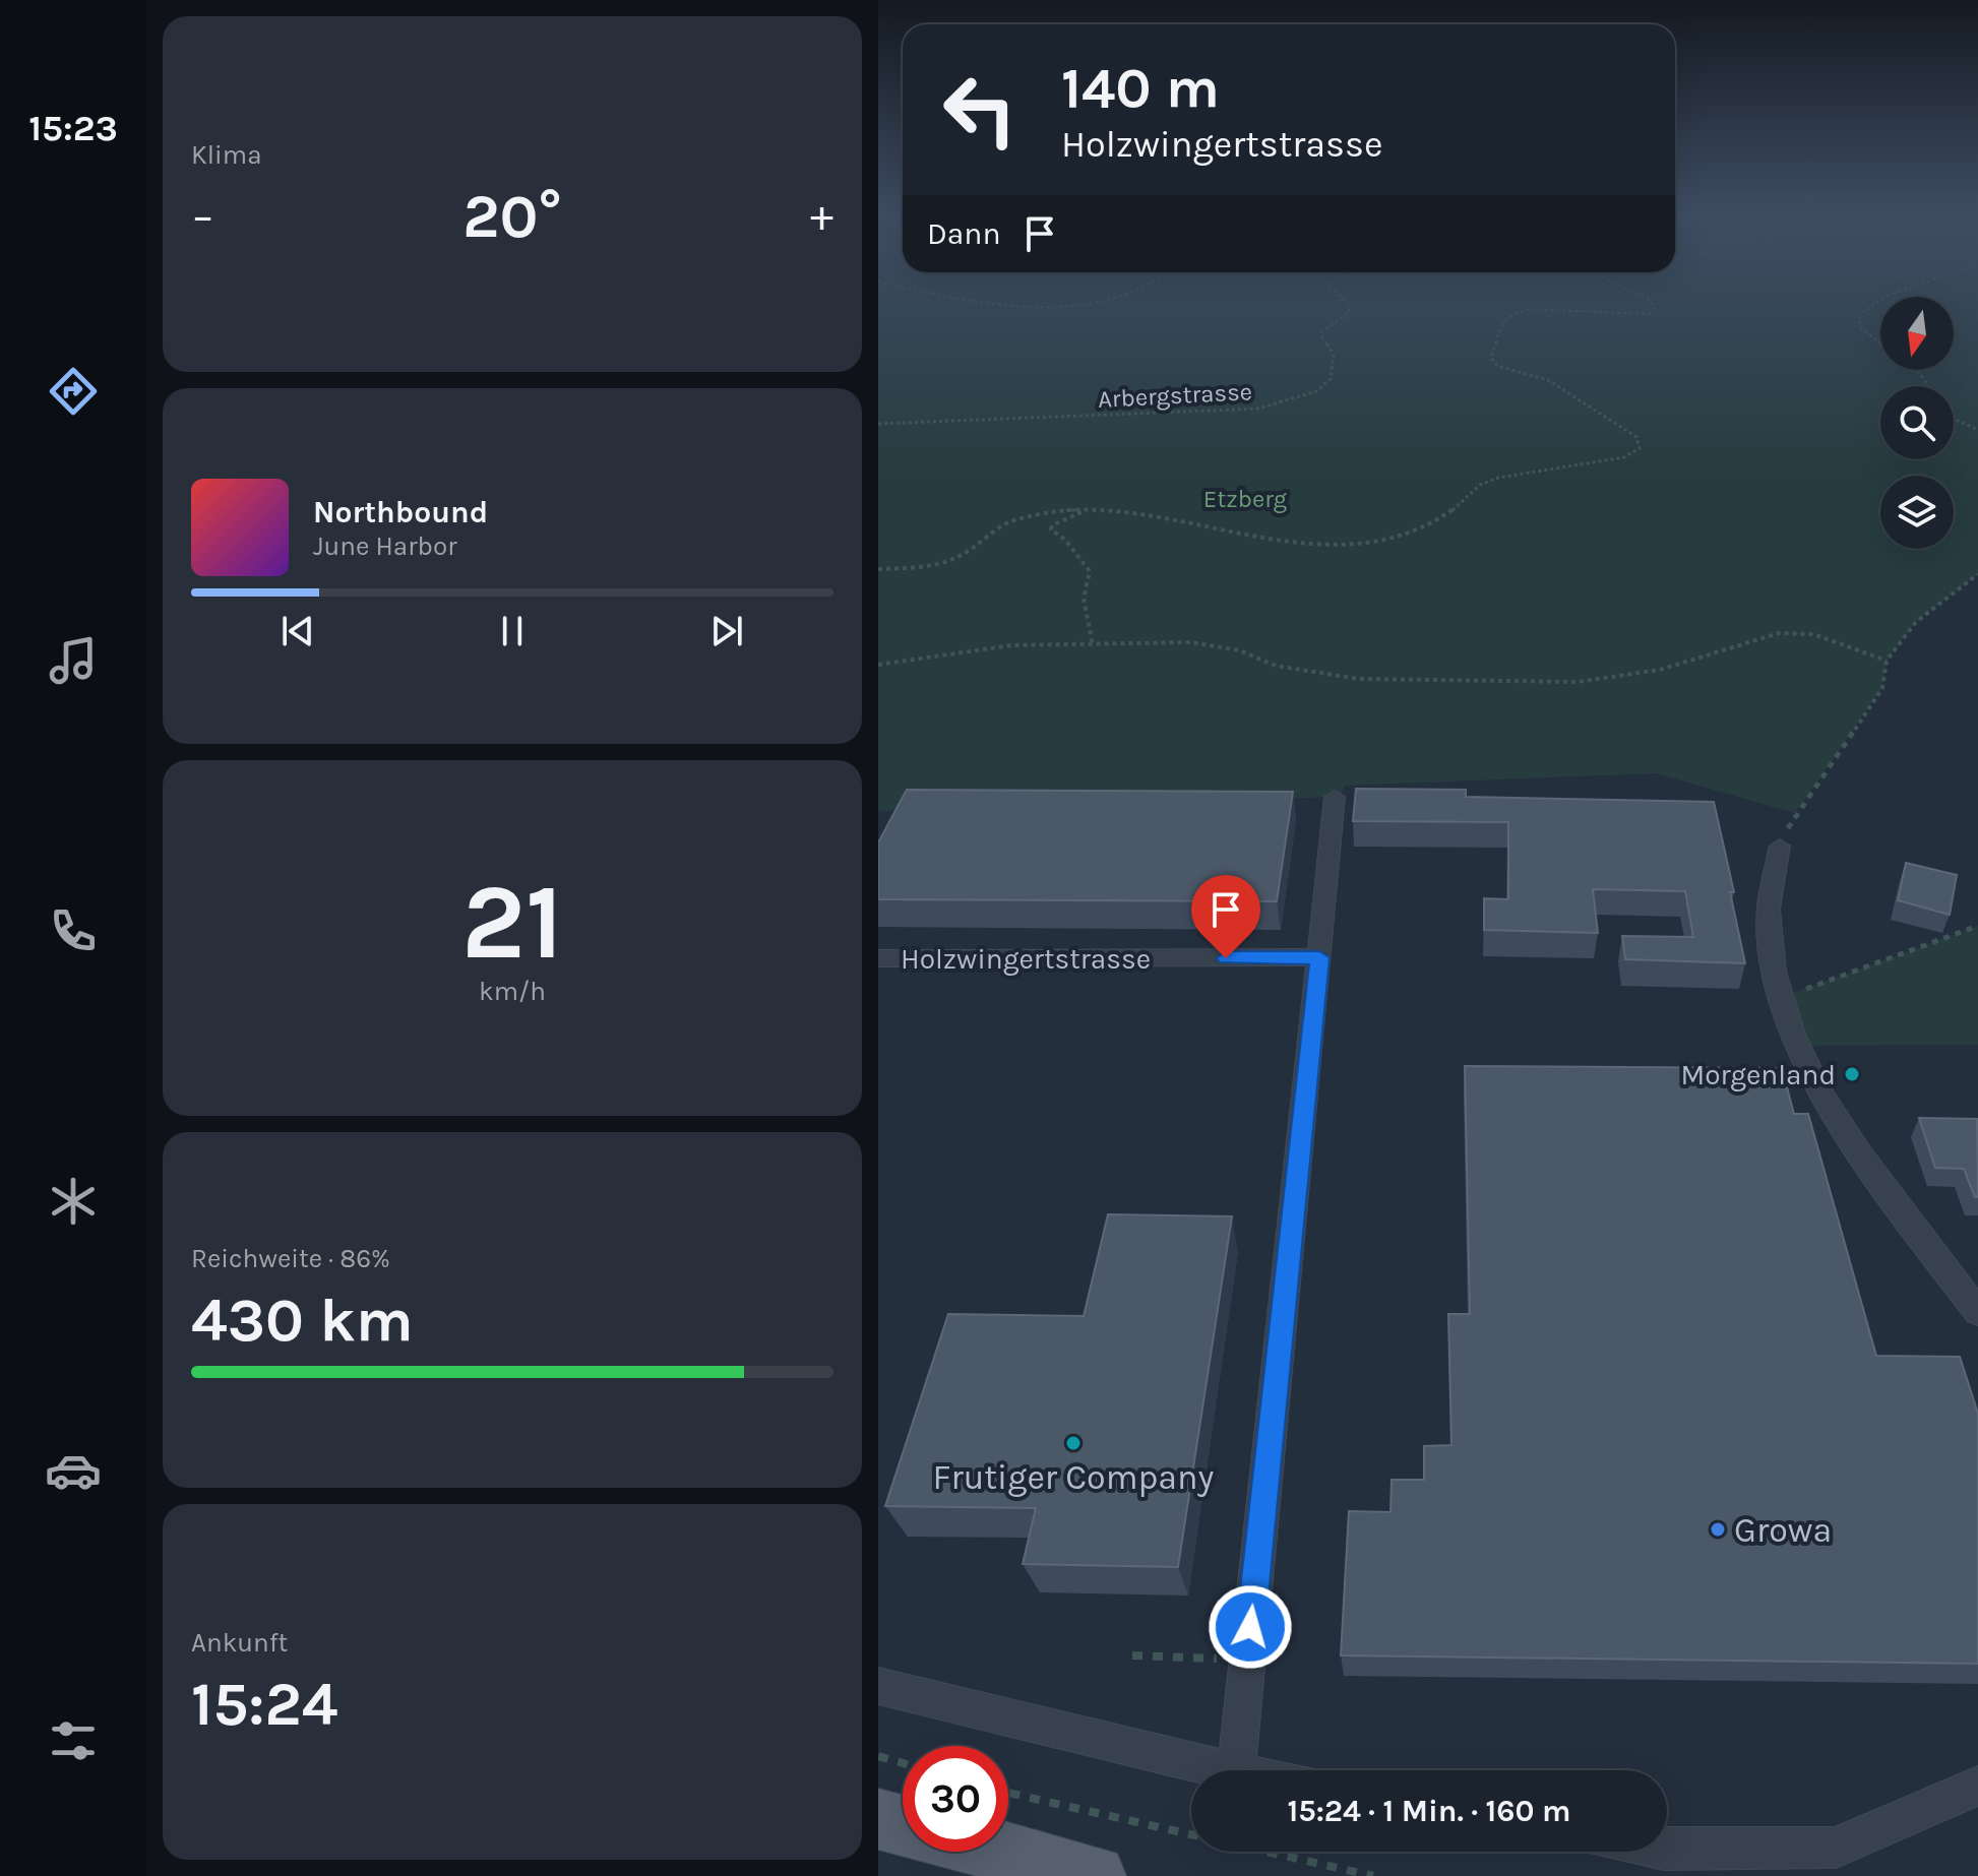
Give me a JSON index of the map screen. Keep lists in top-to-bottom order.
{
  "streets": {
    "street": ["Holzwingertstrasse"],
    "path": ["Arbergstrasse"]
  },
  "parks": ["Etzberg"],
  "places": ["Morgenland", "Frutiger Company", "Growa"],
  "north": "bottom",
  "page": {
    "tabs": "15:23",
    "tile": [
      "Klima",
      ["21", "km/h"],
      ["Reichweite · 86%", "430 km"],
      ["Ankunft", "15:24"]
    ],
    "turn": ["140 m", "Holzwingertstrasse"],
    "heat": ["−", "20°", "+"],
    "then": "Dann",
    "song": ["Northbound", "June Harbor"],
    "limit": "30",
    "trip": "15:24 · 1 Min. · 160 m"
  }
}
